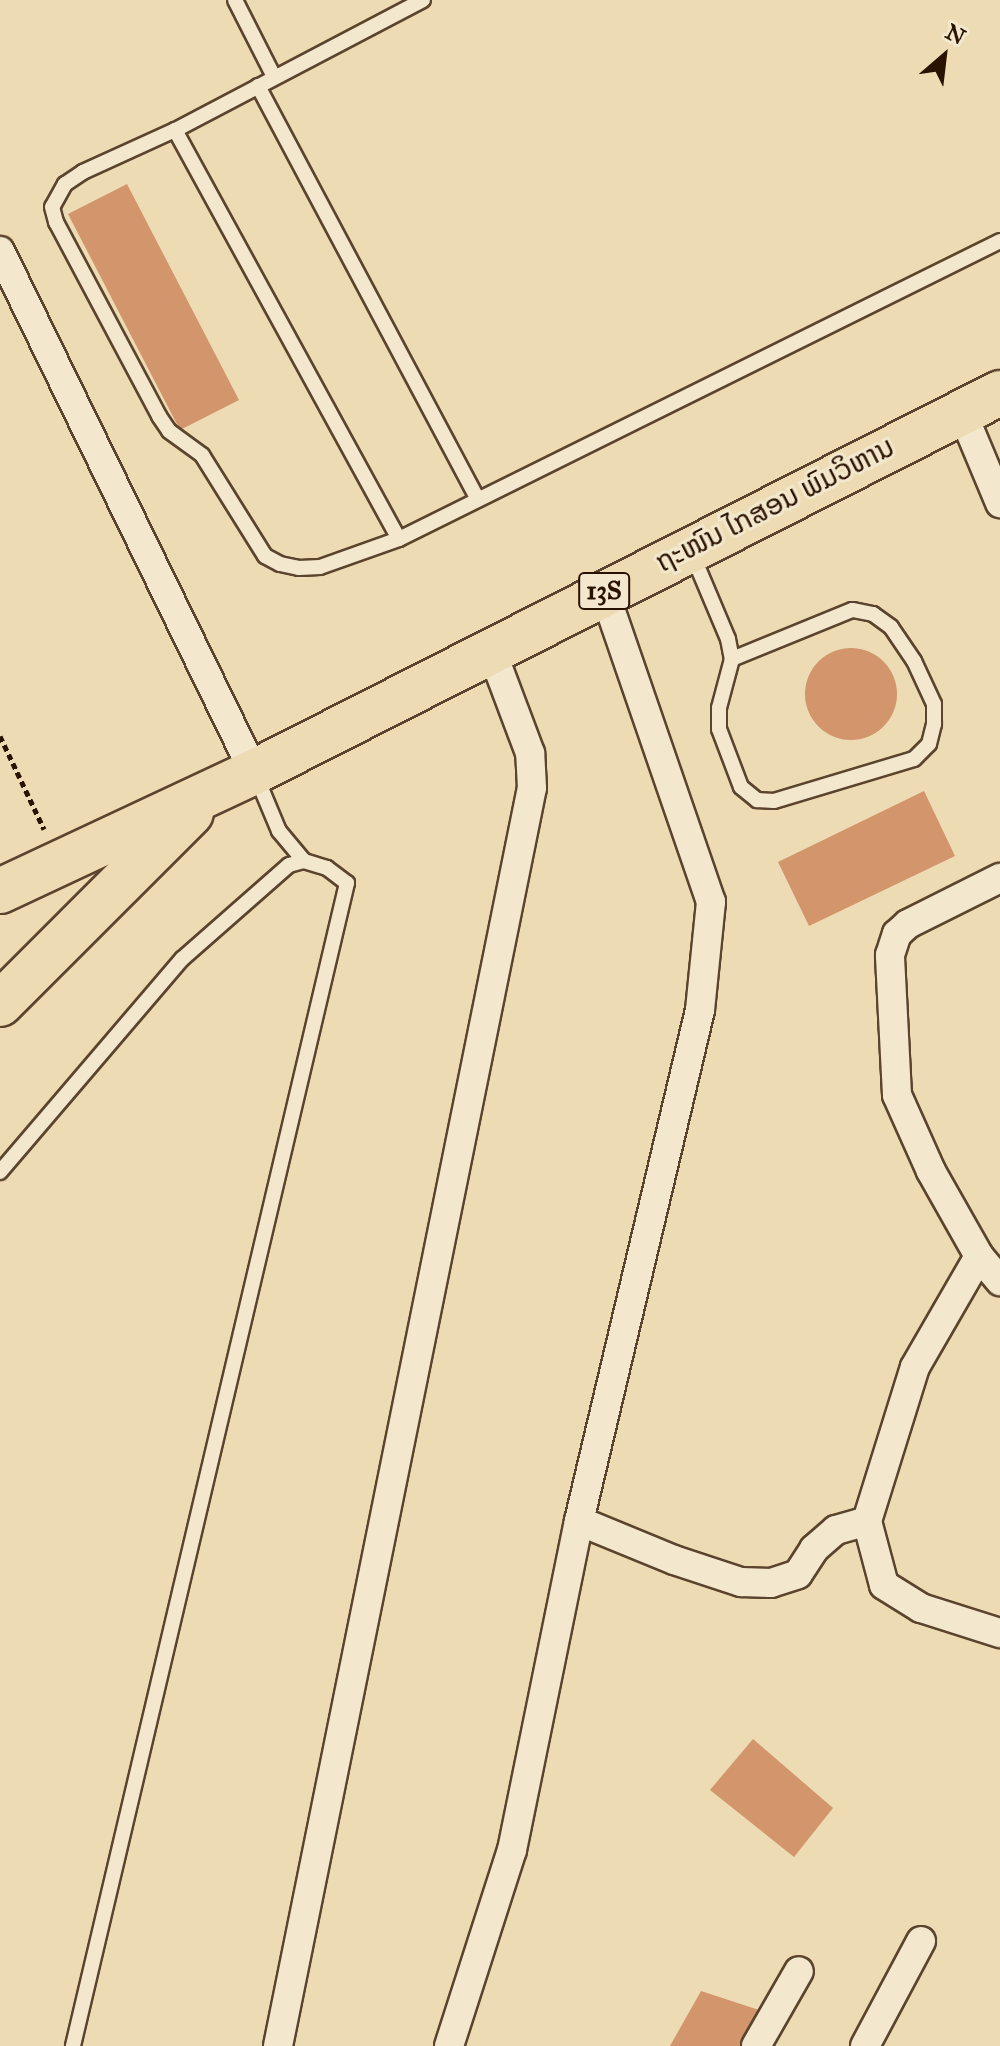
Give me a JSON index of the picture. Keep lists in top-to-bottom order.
{
  "streets": {
    "highway": ["ຖະໜົນ ໄກສອນ ພົມວິຫານ", "13S"]
  },
  "north": "top right"
}
